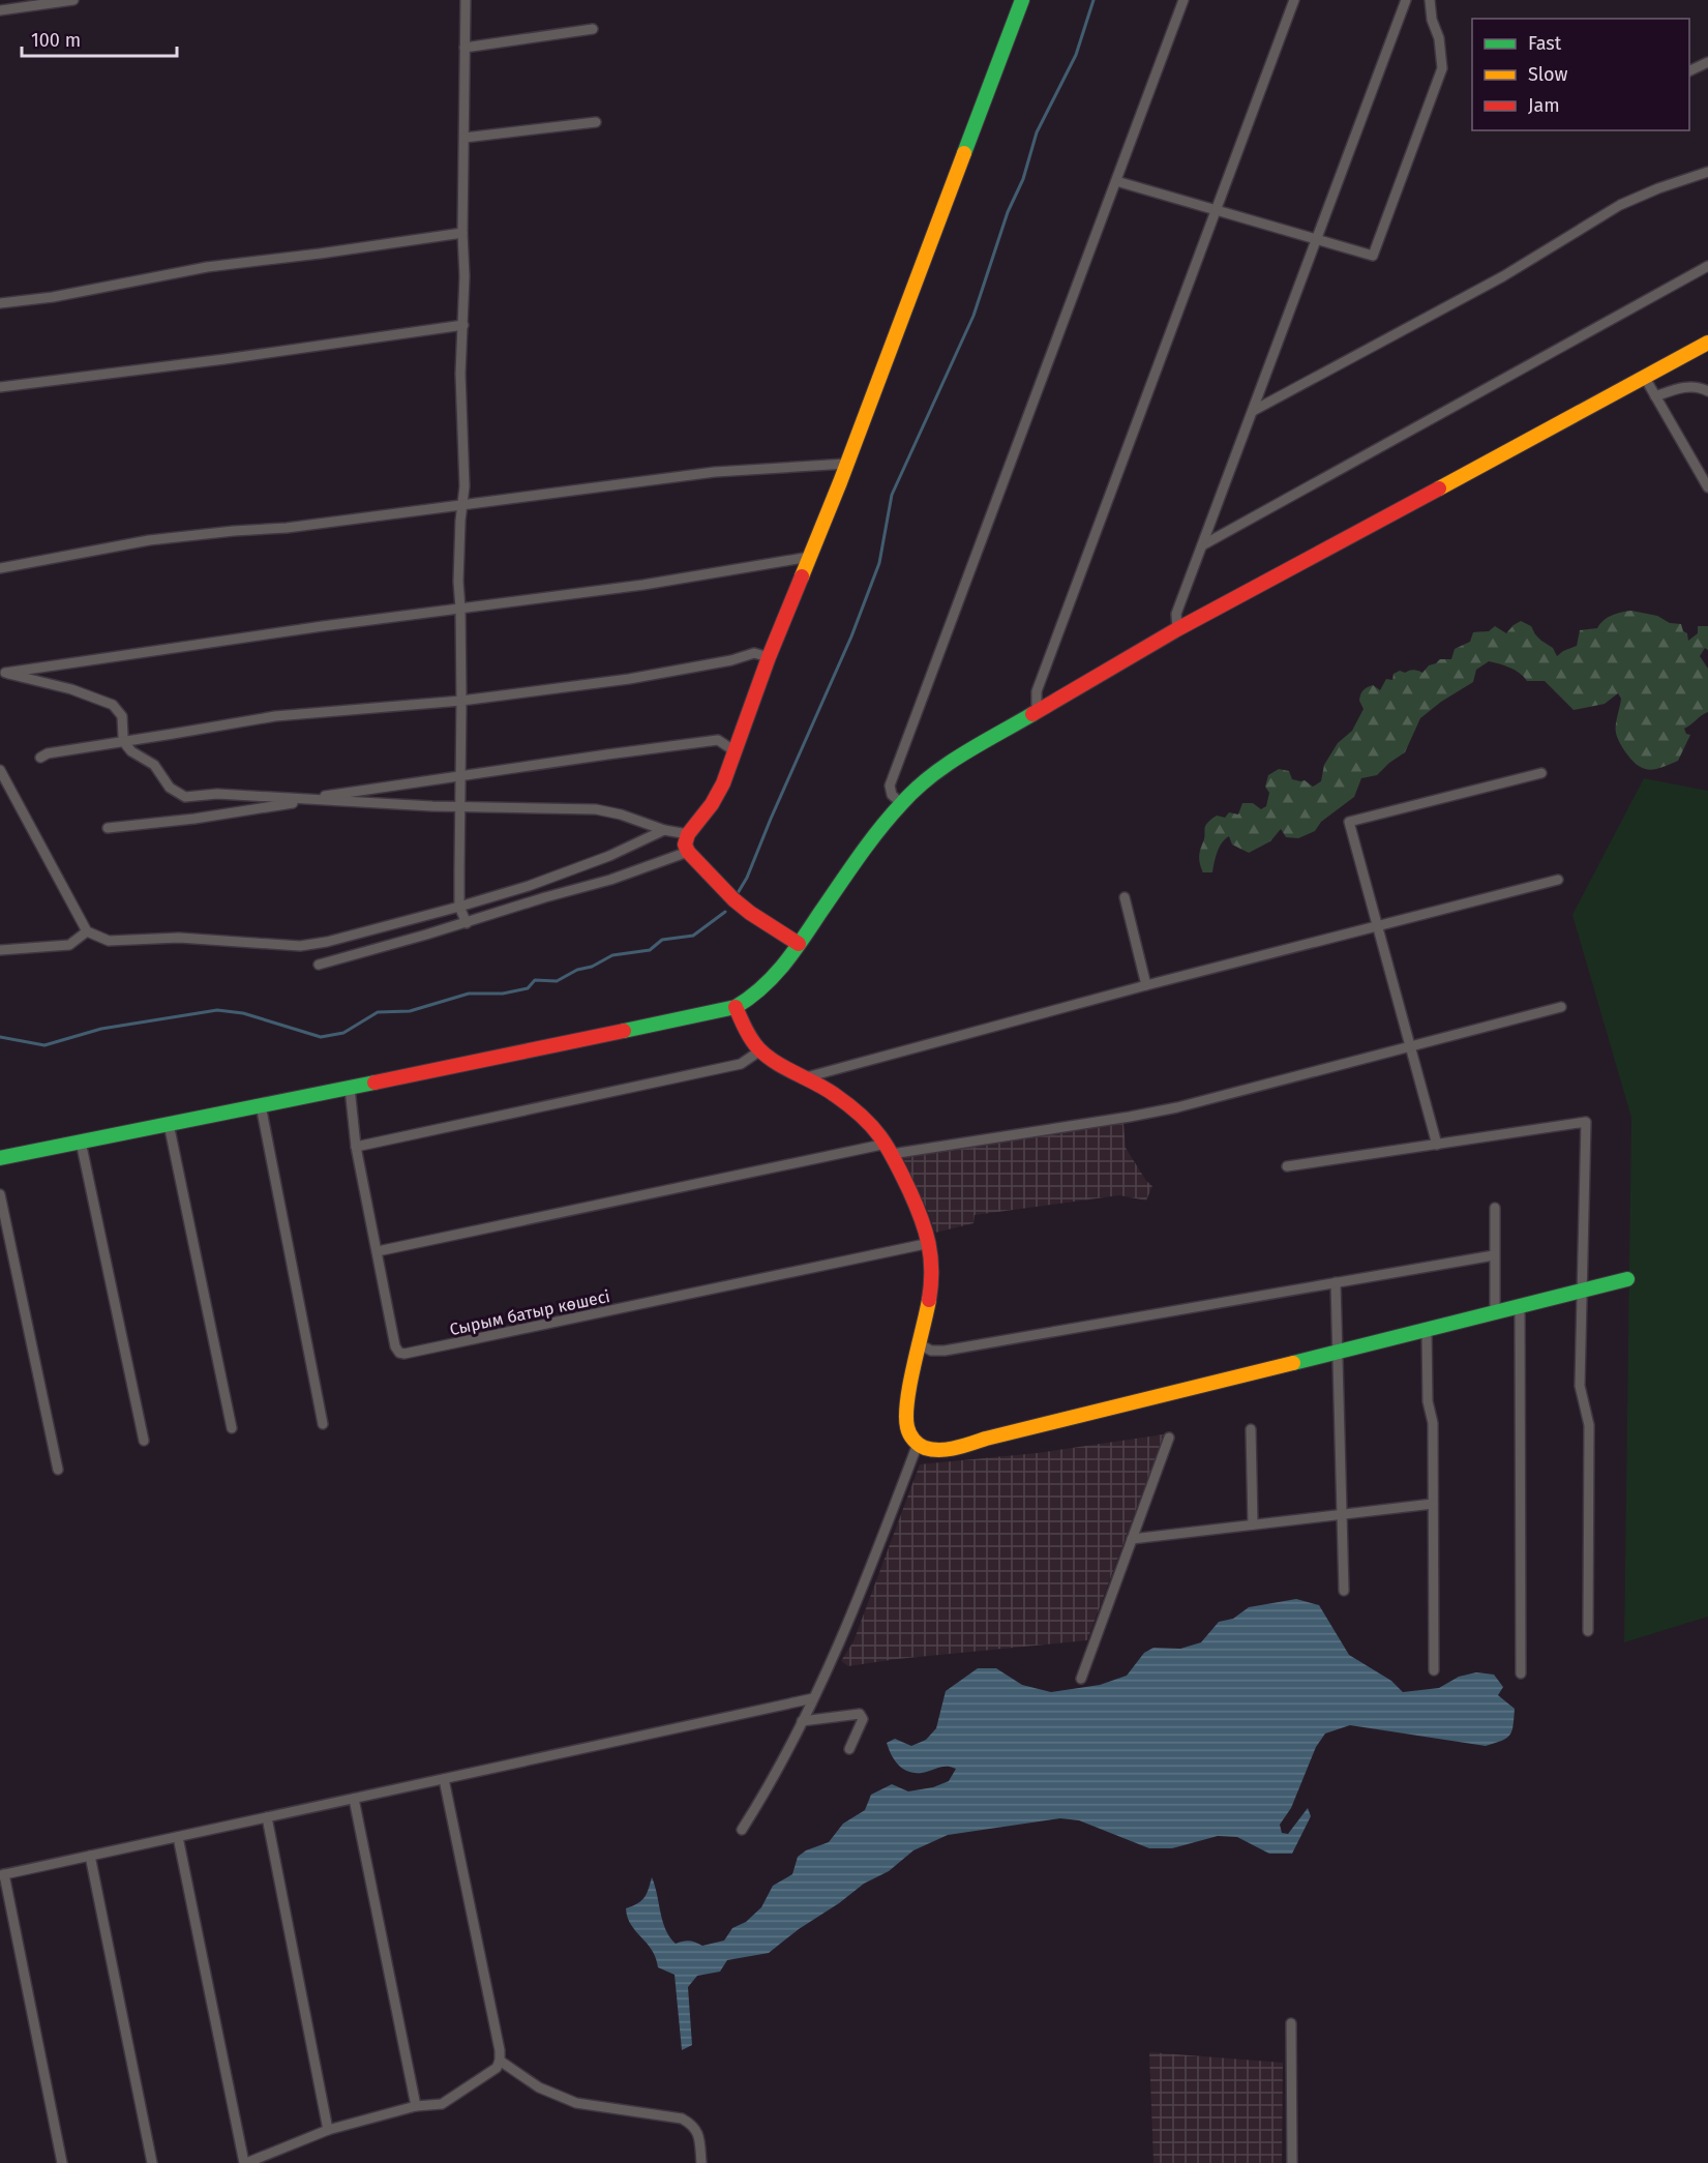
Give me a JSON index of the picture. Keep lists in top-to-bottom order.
{
  "streets": {
    "street": ["Сырым батыр көшесі"]
  },
  "legend": ["Fast", "Slow", "Jam"],
  "scale_bar": "100 m"
}
